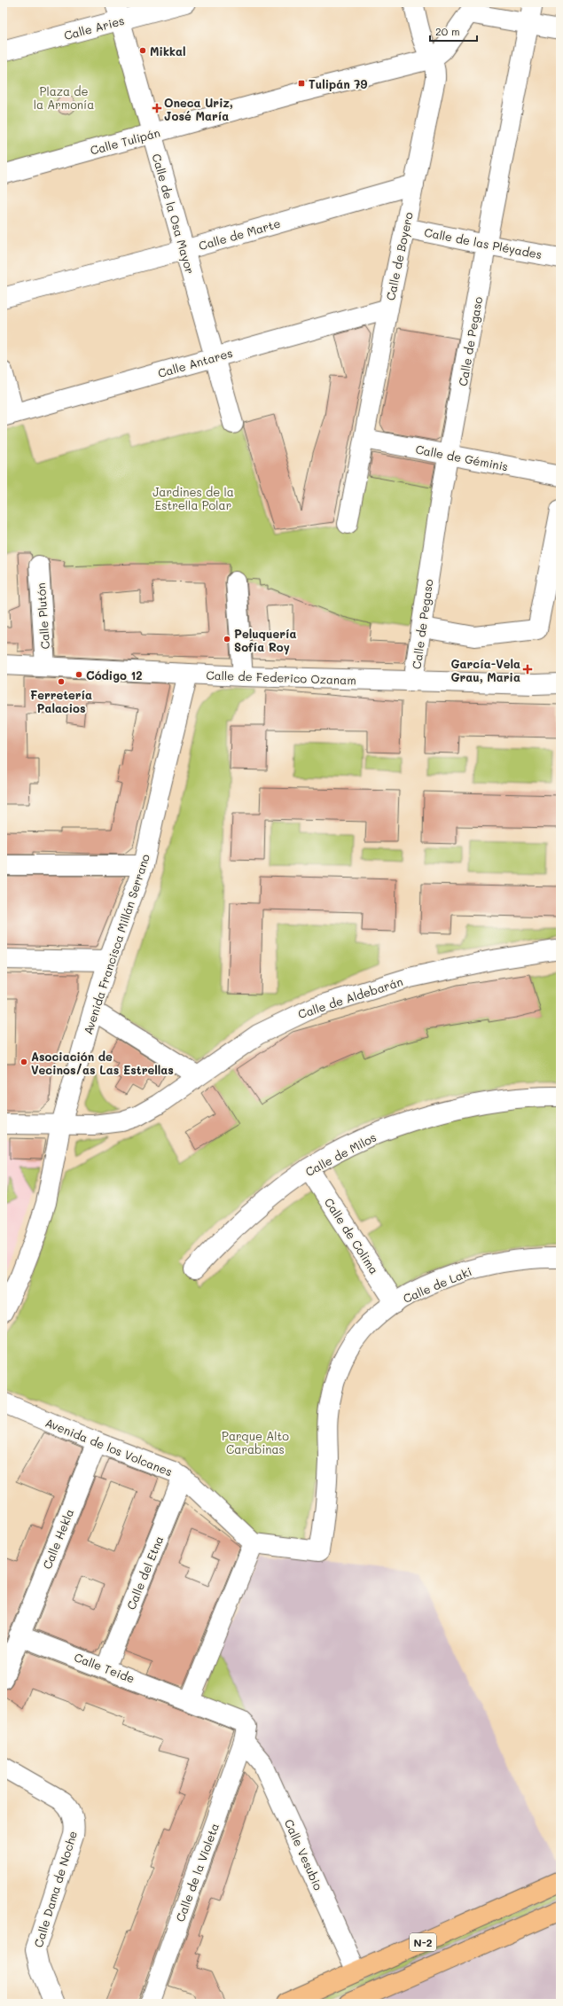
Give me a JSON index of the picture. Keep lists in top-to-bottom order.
{
  "streets": {
    "highway": ["N-2"],
    "street": [
      "Calle Aries",
      "Calle Tulipán",
      "Calle de la Osa Mayor",
      "Calle de Marte",
      "Calle de las Pléyades",
      "Calle de Boyero",
      "Calle de Pegaso",
      "Calle Antares",
      "Calle de Géminis",
      "Calle Plutón",
      "Calle de Federico Ozanam",
      "Avenida Francisca Millán Serrano",
      "Calle de Aldebarán",
      "Calle de Milos",
      "Calle de Colima",
      "Calle de Laki",
      "Avenida de los Volcanes",
      "Calle Hekla",
      "Calle del Etna",
      "Calle Teide",
      "Calle Vesubio",
      "Calle de la Violeta",
      "Calle Dama de Noche"
    ]
  },
  "crossings": [
    ["Calle Aries", "Calle de la Osa Mayor"],
    ["Calle Tulipán", "Calle de la Osa Mayor"],
    ["Calle Tulipán", "Calle de Boyero"],
    ["Calle de la Osa Mayor", "Calle de Marte"],
    ["Calle de la Osa Mayor", "Calle Antares"],
    ["Calle de Marte", "Calle de Boyero"],
    ["Calle de las Pléyades", "Calle de Boyero"],
    ["Calle de las Pléyades", "Calle de Pegaso"],
    ["Calle de Boyero", "Calle Antares"],
    ["Calle de Boyero", "Calle de Géminis"],
    ["Calle de Pegaso", "Calle de Géminis"],
    ["Calle de Pegaso", "Calle de Federico Ozanam"],
    ["Calle Plutón", "Calle de Federico Ozanam"],
    ["Calle de Federico Ozanam", "Avenida Francisca Millán Serrano"],
    ["Avenida Francisca Millán Serrano", "Calle de Aldebarán"],
    ["Calle de Milos", "Calle de Colima"],
    ["Calle de Colima", "Calle de Laki"],
    ["Calle de Laki", "Avenida de los Volcanes"],
    ["Avenida de los Volcanes", "Calle Hekla"],
    ["Avenida de los Volcanes", "Calle del Etna"],
    ["Calle Hekla", "Calle Teide"],
    ["Calle del Etna", "Calle Teide"],
    ["Calle Teide", "Calle Vesubio"],
    ["Calle Teide", "Calle de la Violeta"],
    ["Calle Vesubio", "Calle de la Violeta"],
    ["Calle Vesubio", "N-2"]
  ],
  "parks": ["Plaza de la Armonía", "Jardines de la Estrella Polar", "Parque Alto Carabinas"],
  "places": {
    "other": [
      "Mikkal",
      "Peluquería Sofía Roy",
      "Código 12",
      "Ferretería Palacios",
      "Asociación de Vecinos/as Las Estrellas"
    ],
    "transit": ["Tulipán 79"],
    "health": ["Oneca Uriz, José María", "García-Vela Grau, Maria"]
  },
  "scale_bar": "20 m"
}
